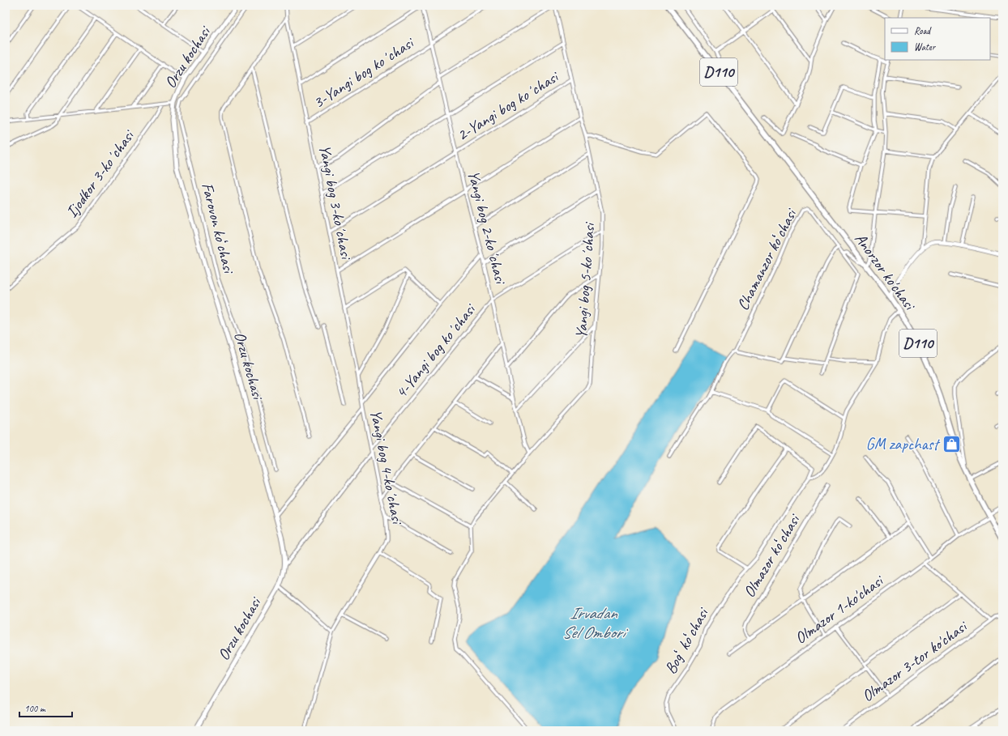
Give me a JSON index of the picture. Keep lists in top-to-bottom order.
{
  "streets": {
    "main road": ["Orzu kochasi", "D110", "Anorzor ko'chasi"],
    "street": [
      "3-Yangi bog koʼchasi",
      "2-Yangi bog koʼchasi",
      "Ijodkor 3-koʼchasi",
      "Yangi bog 3-koʼchasi",
      "Yangi bog 2-koʼchasi",
      "Farovon koʻchasi",
      "Chamanzor koʻchasi",
      "Yangi bog 5-koʼchasi",
      "4-Yangi bog koʼchasi",
      "Yangi bog 4-koʼchasi",
      "Olmazor koʻchasi",
      "Olmazor 1-ko'chasi",
      "Bogʻ koʻchasi",
      "Olmazor 3-tor ko'chasi"
    ]
  },
  "crossings": [
    ["D110", "Anorzor ko'chasi"],
    ["3-Yangi bog koʼchasi", "Yangi bog 3-koʼchasi"],
    ["3-Yangi bog koʼchasi", "Yangi bog 2-koʼchasi"],
    ["2-Yangi bog koʼchasi", "Yangi bog 2-koʼchasi"],
    ["2-Yangi bog koʼchasi", "Yangi bog 5-koʼchasi"],
    ["Yangi bog 3-koʼchasi", "Farovon koʻchasi"],
    ["Yangi bog 3-koʼchasi", "4-Yangi bog koʼchasi"],
    ["Yangi bog 3-koʼchasi", "Yangi bog 4-koʼchasi"],
    ["Yangi bog 2-koʼchasi", "Yangi bog 5-koʼchasi"],
    ["Yangi bog 2-koʼchasi", "4-Yangi bog koʼchasi"],
    ["Anorzor ko'chasi", "Olmazor 1-ko'chasi"],
    ["4-Yangi bog koʼchasi", "Yangi bog 4-koʼchasi"]
  ],
  "water": ["Irvadan Sel Ombori"],
  "places": {
    "shop": ["GM zapchast"]
  },
  "legend": ["Road", "Water"],
  "scale_bar": "100 m"
}
